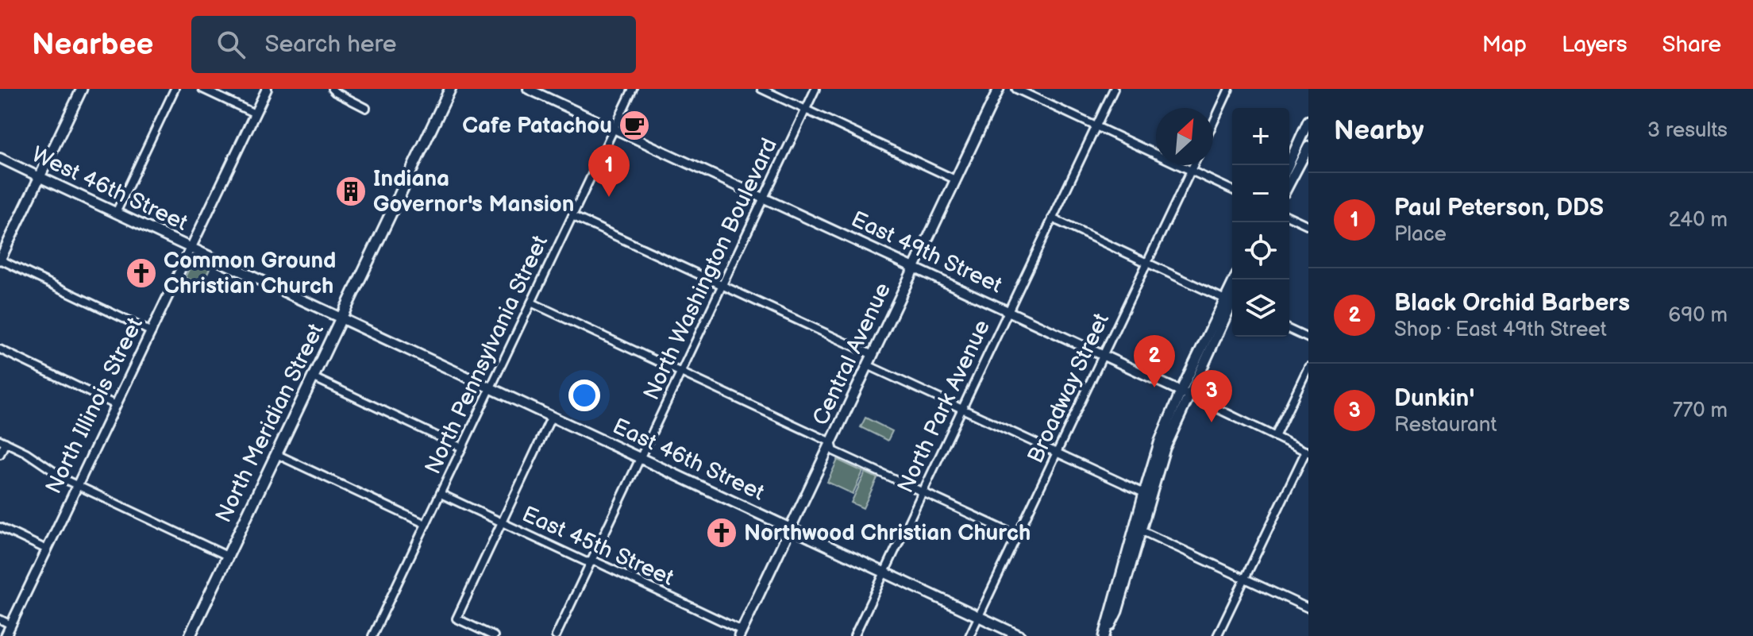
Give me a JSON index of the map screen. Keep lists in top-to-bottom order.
{
  "streets": {
    "main road": [
      "West 46th Street",
      "Central Avenue",
      "North Meridian Street",
      "East 46th Street"
    ],
    "street": [
      "East 49th Street",
      "North Washington Boulevard",
      "North Pennsylvania Street",
      "Broadway Street",
      "North Illinois Street",
      "North Park Avenue",
      "East 45th Street"
    ]
  },
  "crossings": [
    ["West 46th Street", "North Illinois Street"],
    ["West 46th Street", "North Meridian Street"],
    ["West 46th Street", "East 46th Street"],
    ["East 49th Street", "North Washington Boulevard"],
    ["East 49th Street", "Central Avenue"],
    ["East 49th Street", "North Pennsylvania Street"],
    ["East 49th Street", "Broadway Street"],
    ["East 49th Street", "North Park Avenue"],
    ["North Washington Boulevard", "East 46th Street"],
    ["North Washington Boulevard", "East 45th Street"],
    ["Central Avenue", "East 46th Street"],
    ["Central Avenue", "East 45th Street"],
    ["North Pennsylvania Street", "East 46th Street"],
    ["North Pennsylvania Street", "East 45th Street"],
    ["Broadway Street", "East 46th Street"],
    ["North Park Avenue", "East 46th Street"],
    ["North Meridian Street", "East 46th Street"]
  ],
  "places": {
    "cafe": ["Cafe Patachou"],
    "building": ["Indiana Governor's Mansion"],
    "church": ["Common Ground Christian Church", "Northwood Christian Church"]
  },
  "north": "top right",
  "page": {
    "header": "Nearbee",
    "search": "Search here",
    "nav": ["Map", "Layers", "Share"],
    "heading": ["Nearby", "3 results"],
    "map_buttons": ["+", "−"],
    "pins": ["1", "2", "3"],
    "list": [
      {
        "mark": "1",
        "name": "Paul Peterson, DDS",
        "note": "Place",
        "value": "240 m"
      },
      {
        "mark": "2",
        "name": "Black Orchid Barbers",
        "note": "Shop · East 49th Street",
        "value": "690 m"
      },
      {
        "mark": "3",
        "name": "Dunkin'",
        "note": "Restaurant",
        "value": "770 m"
      }
    ]
  }
}
